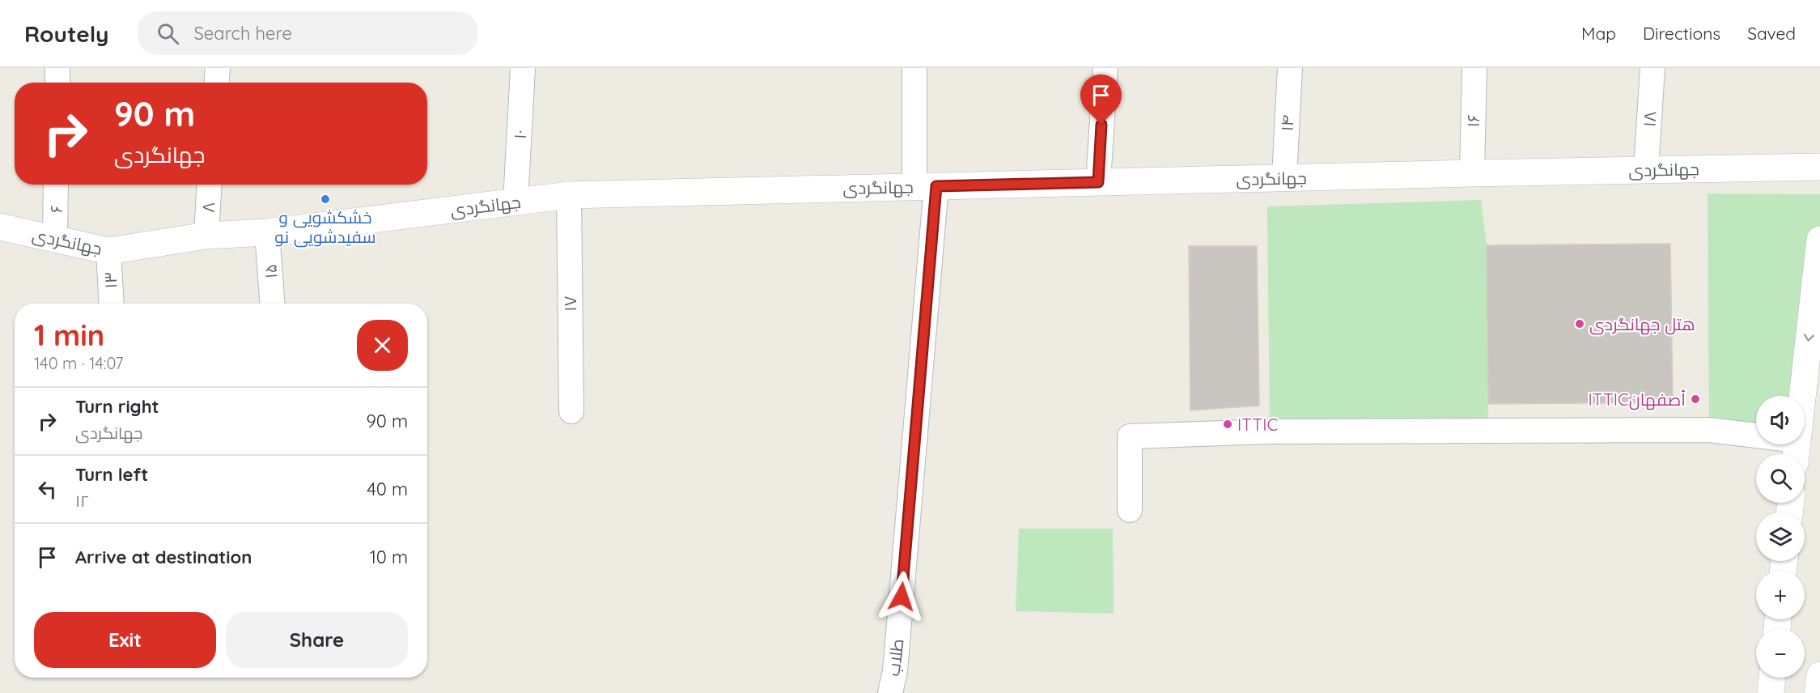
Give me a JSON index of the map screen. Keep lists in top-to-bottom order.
{
  "streets": {
    "street": [
      "۱۸",
      "۱۶",
      "۱۴",
      "۱۰",
      "جهانگردی",
      "۸",
      "۶",
      "۱۵",
      "۱۳",
      "۱۷",
      "طلاب"
    ]
  },
  "crossings": [
    ["۱۸", "جهانگردی"],
    ["۱۶", "جهانگردی"],
    ["۱۴", "جهانگردی"],
    ["۱۰", "جهانگردی"],
    ["جهانگردی", "۸"],
    ["جهانگردی", "۶"],
    ["جهانگردی", "۱۵"],
    ["جهانگردی", "۱۳"],
    ["جهانگردی", "۱۷"],
    ["جهانگردی", "طلاب"]
  ],
  "places": [
    "خشکشویی و سفیدشویی نو",
    "هتل جهانگردی",
    "ITTICأصفهان",
    "ITTIC"
  ],
  "page": {
    "header": "Routely",
    "search": "Search here",
    "nav": ["Map", "Directions", "Saved"],
    "turn": ["90 m", "جهانگردی"],
    "heading": ["1 min", "140 m · 14:07"],
    "list": [
      {
        "name": "Turn right",
        "note": "جهانگردی",
        "value": "90 m"
      },
      {
        "name": "Turn left",
        "note": "۱۲",
        "value": "40 m"
      },
      {
        "name": "Arrive at destination",
        "value": "10 m"
      }
    ],
    "map_buttons": ["+", "−"],
    "buttons": ["Exit", "Share"]
  }
}
